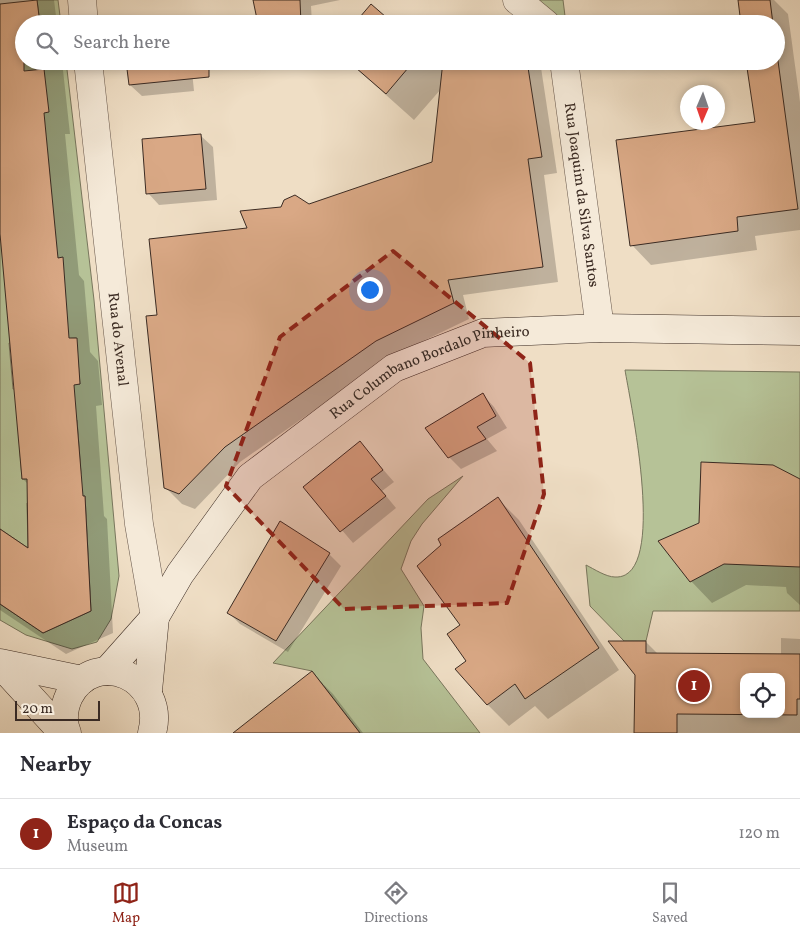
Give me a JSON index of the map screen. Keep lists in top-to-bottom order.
{
  "streets": {
    "main road": ["Rua Joaquim da Silva Santos", "Rua do Avenal", "Rua Columbano Bordalo Pinheiro"]
  },
  "crossings": [
    ["Rua Joaquim da Silva Santos", "Rua Columbano Bordalo Pinheiro"],
    ["Rua do Avenal", "Rua Columbano Bordalo Pinheiro"]
  ],
  "scale_bar": "20 m",
  "north": "bottom",
  "page": {
    "search": "Search here",
    "pins": "1",
    "scale": "20 m",
    "heading": "Nearby",
    "list": [
      {
        "mark": "1",
        "name": "Espaço da Concas",
        "note": "Museum",
        "value": "120 m"
      }
    ],
    "nav": ["Map", "Directions", "Saved"]
  }
}
